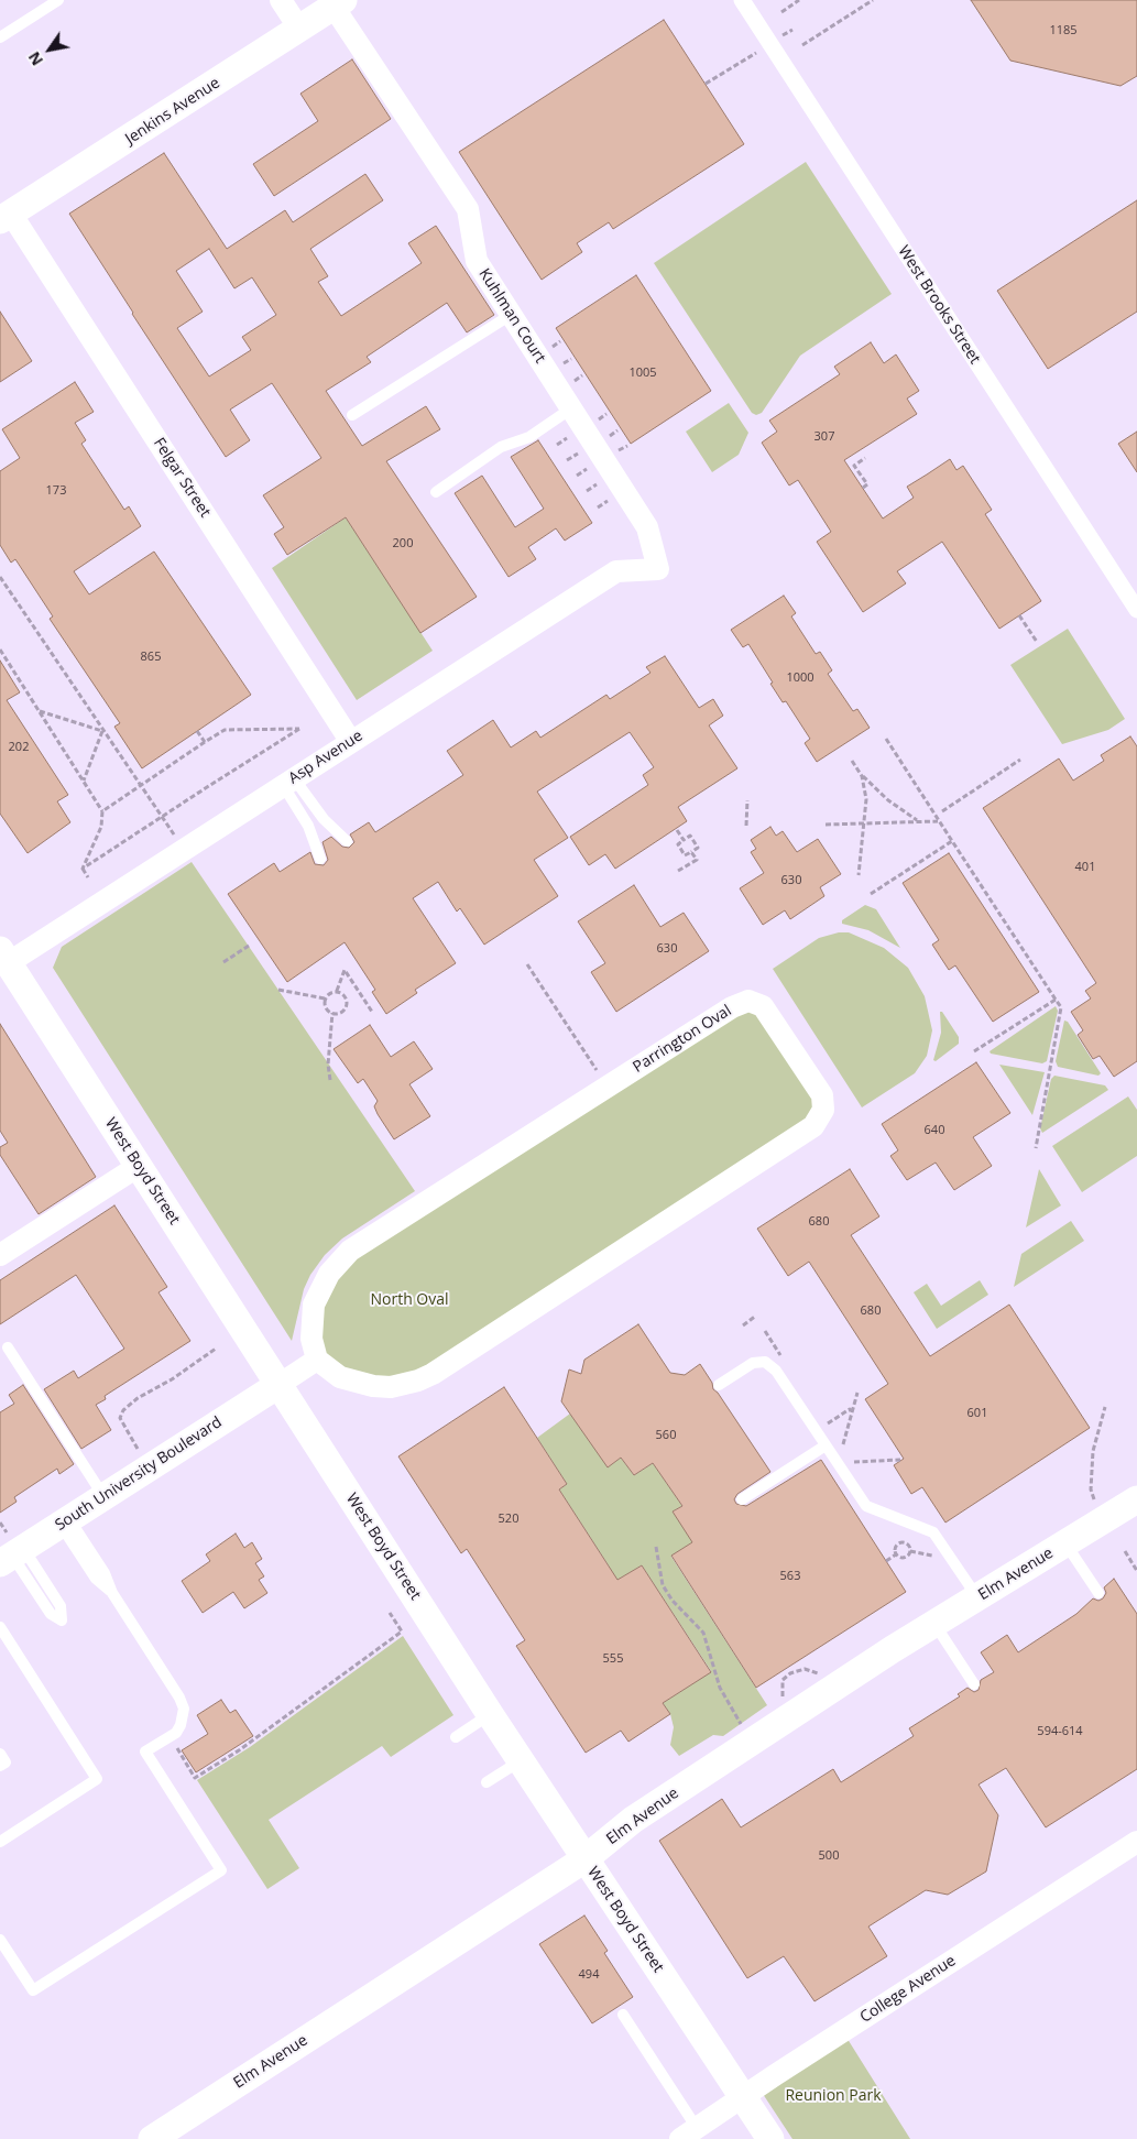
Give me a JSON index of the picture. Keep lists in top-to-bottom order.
{
  "streets": {
    "street": [
      "Jenkins Avenue",
      "West Brooks Street",
      "Kuhlman Court",
      "Felgar Street",
      "Asp Avenue",
      "Parrington Oval",
      "West Boyd Street",
      "South University Boulevard",
      "Elm Avenue",
      "College Avenue"
    ]
  },
  "crossings": [
    ["Jenkins Avenue", "Kuhlman Court"],
    ["Jenkins Avenue", "Felgar Street"],
    ["Kuhlman Court", "Asp Avenue"],
    ["Felgar Street", "Asp Avenue"],
    ["Asp Avenue", "West Boyd Street"],
    ["West Boyd Street", "South University Boulevard"],
    ["West Boyd Street", "Elm Avenue"],
    ["West Boyd Street", "College Avenue"]
  ],
  "parks": ["North Oval", "Reunion Park"],
  "house_numbers": [
    "1185",
    "1005",
    "307",
    "173",
    "200",
    "865",
    "1000",
    "202",
    "401",
    "630",
    "630",
    "640",
    "680",
    "680",
    "601",
    "560",
    "520",
    "563",
    "555",
    "594-614",
    "500",
    "494"
  ],
  "north": "bottom left"
}
